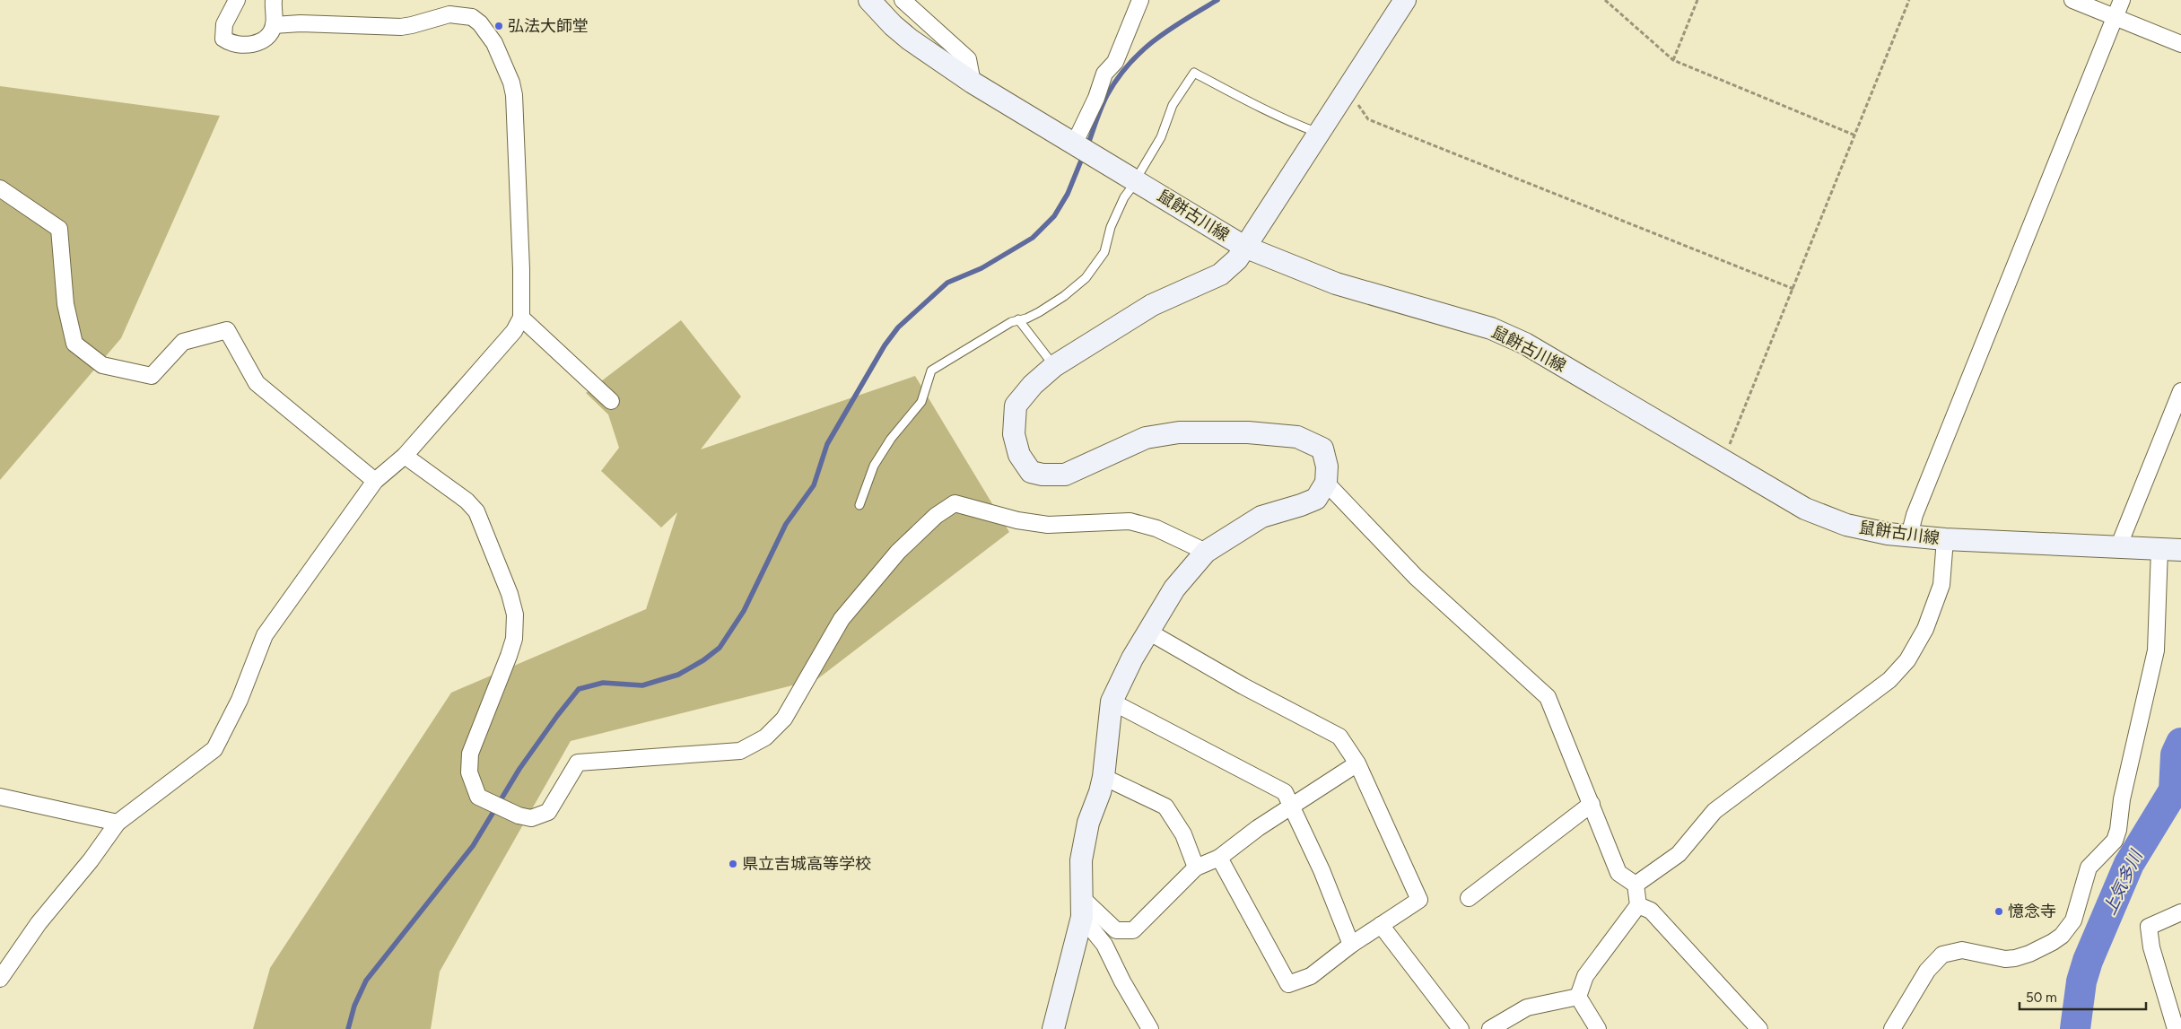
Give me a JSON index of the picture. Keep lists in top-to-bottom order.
{
  "streets": {
    "street": ["鼠餅古川線"]
  },
  "water": ["上気多川"],
  "places": ["弘法大師堂", "県立吉城高等学校", "憶念寺"],
  "scale_bar": "50 m"
}
